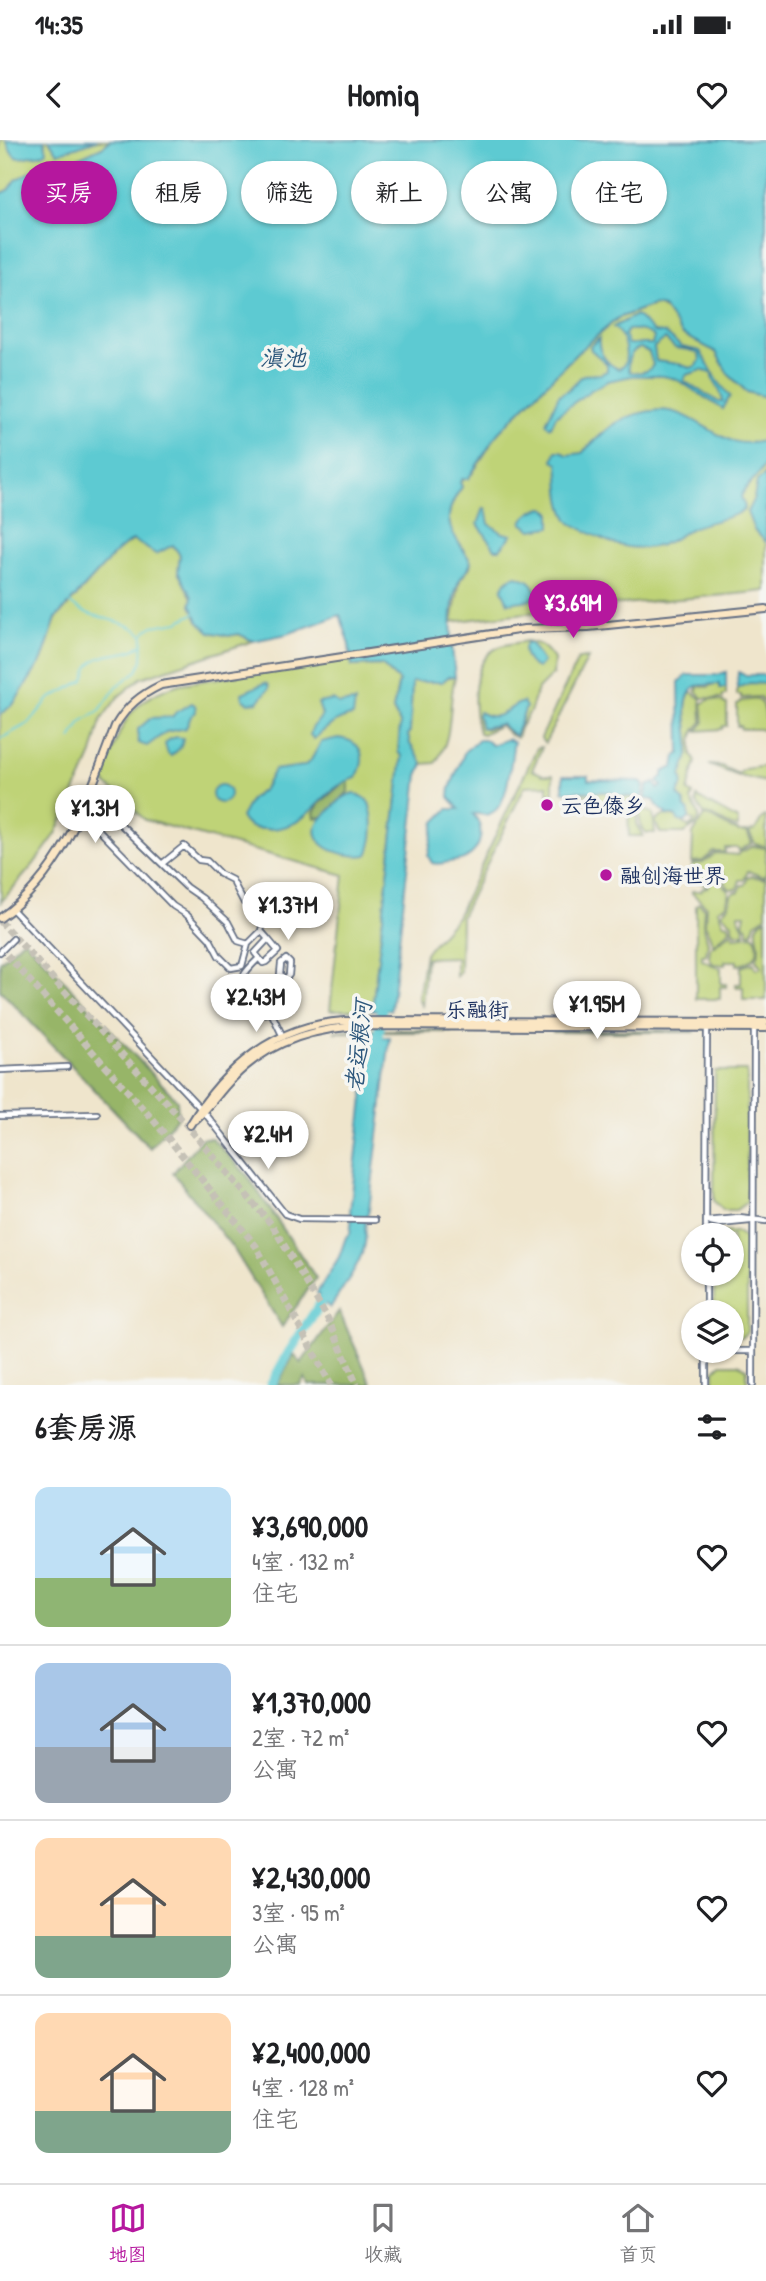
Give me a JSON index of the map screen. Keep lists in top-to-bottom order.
{
  "streets": {
    "street": ["乐融街"]
  },
  "water": ["滇池", "老运粮河"],
  "places": ["云色傣乡", "融创海世界"],
  "page": {
    "status": "14:35",
    "header": "Homiq",
    "chip": [
      "买房",
      "租房",
      "筛选",
      "新上",
      "公寓",
      "住宅"
    ],
    "price": [
      "¥3.69M",
      "¥1.3M",
      "¥1.37M",
      "¥2.43M",
      "¥1.95M",
      "¥2.4M"
    ],
    "heading": "6套房源",
    "list": [
      {
        "name": "¥3,690,000",
        "note": "4室 · 132 m² · 住宅"
      },
      {
        "name": "¥1,370,000",
        "note": "2室 · 72 m² · 公寓"
      },
      {
        "name": "¥2,430,000",
        "note": "3室 · 95 m² · 公寓"
      },
      {
        "name": "¥2,400,000",
        "note": "4室 · 128 m² · 住宅"
      }
    ],
    "tabs": ["地图", "收藏", "首页"]
  }
}
